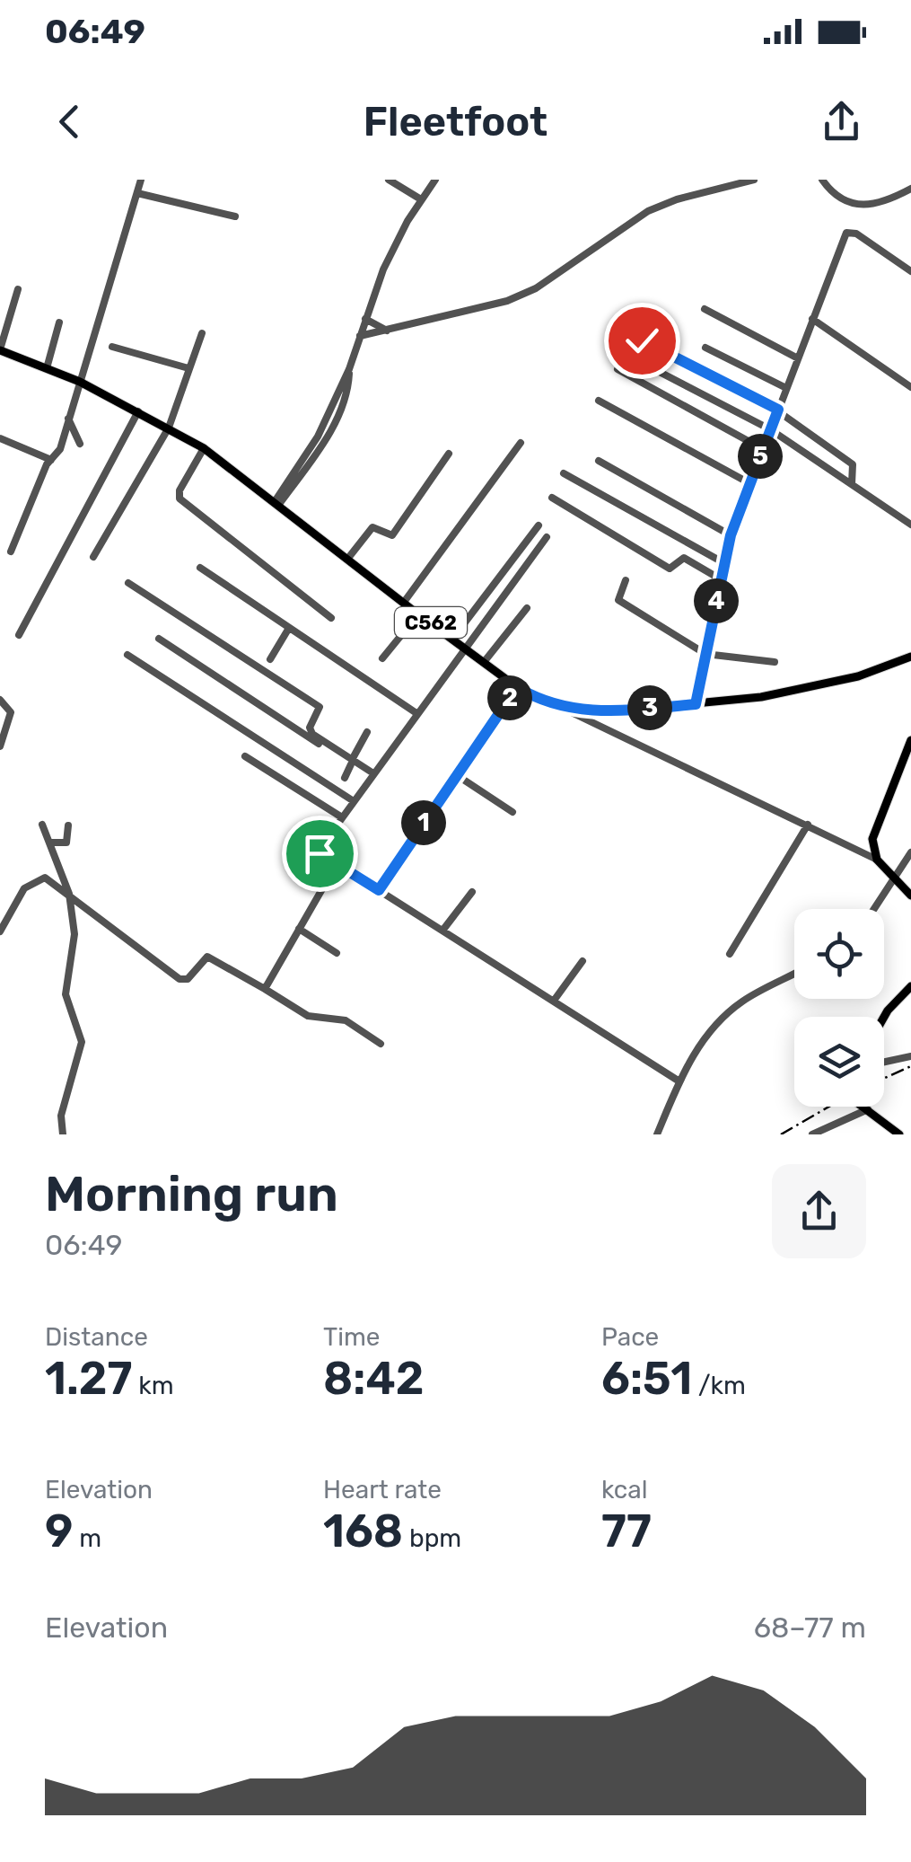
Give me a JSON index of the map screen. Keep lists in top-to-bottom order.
{
  "streets": {
    "main road": ["C562"]
  },
  "page": {
    "status": "06:49",
    "header": "Fleetfoot",
    "pins": [
      "5",
      "4",
      "2",
      "3",
      "1"
    ],
    "heading": ["Morning run", "06:49"],
    "stats": [
      ["Distance", "1.27 km"],
      ["Time", "8:42"],
      ["Pace", "6:51 /km"],
      ["Elevation", "9 m"],
      ["Heart rate", "168 bpm"],
      ["kcal", "77"]
    ],
    "chart": ["Elevation", "68–77 m"]
  }
}
